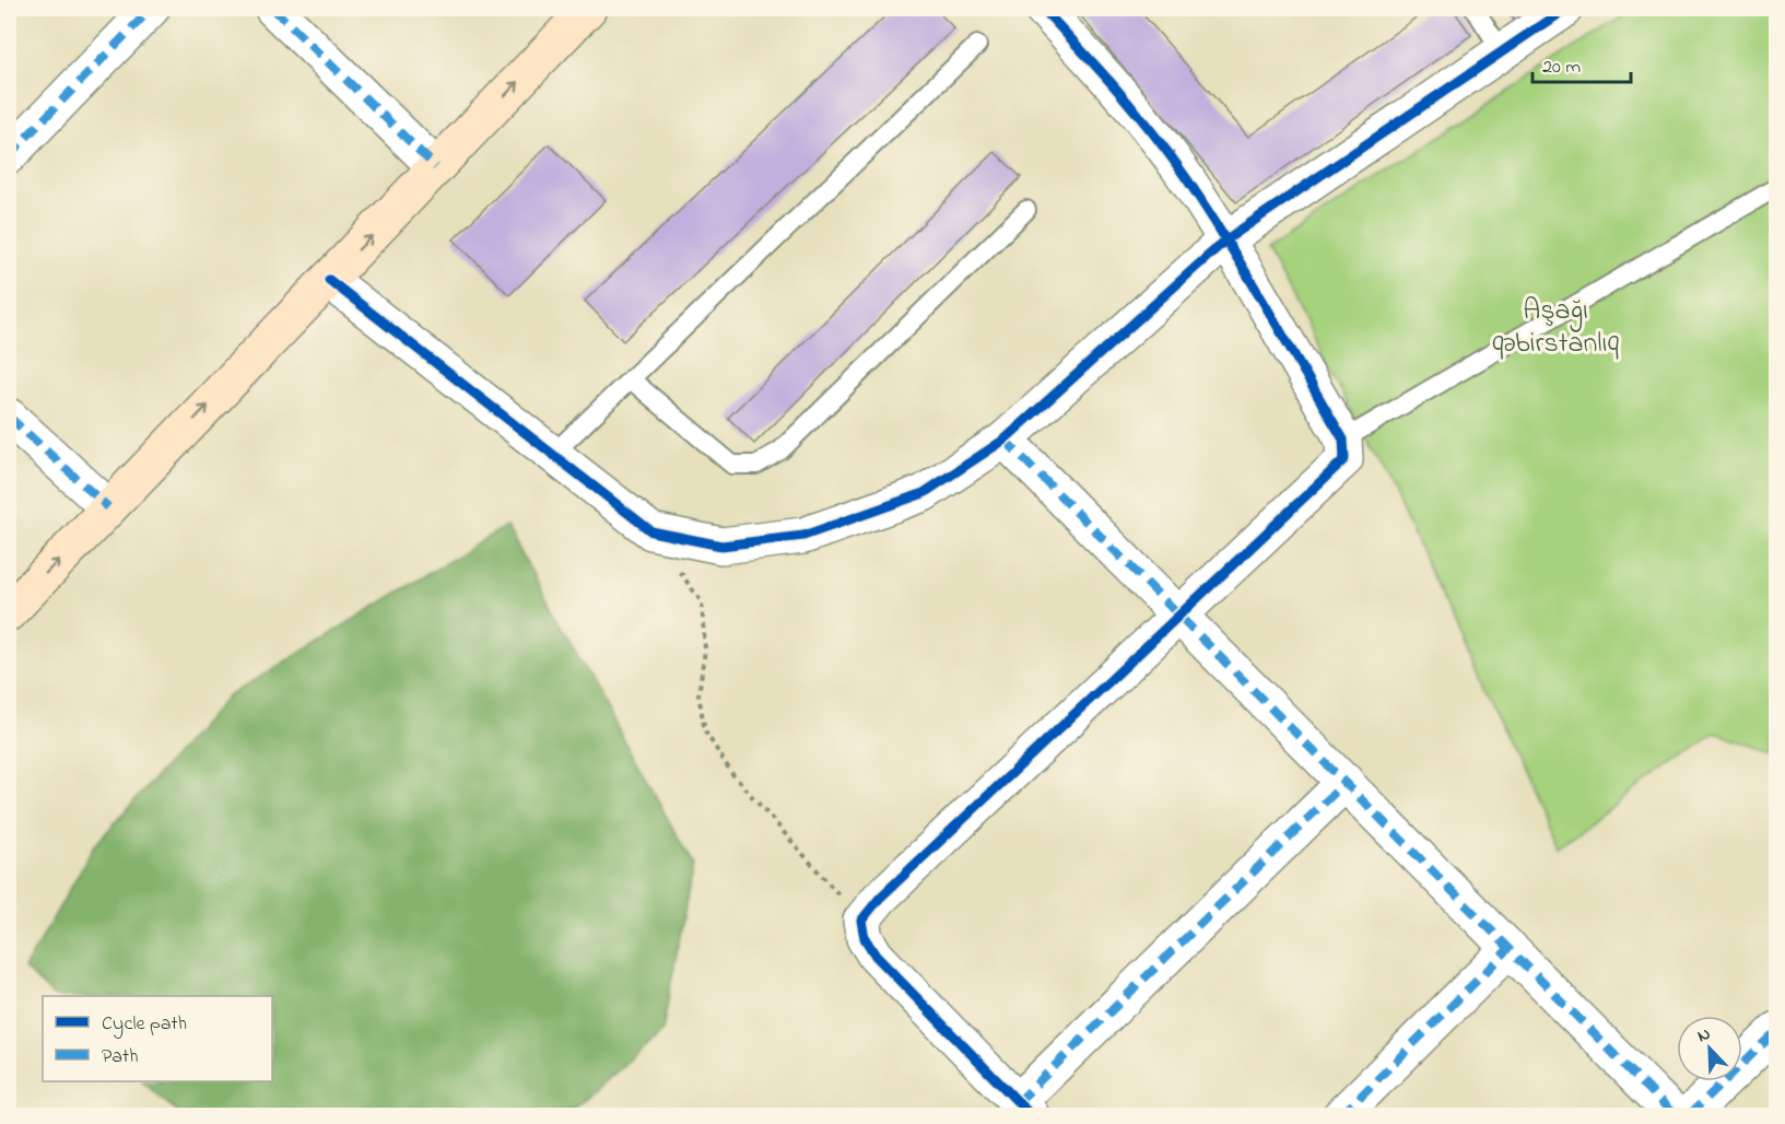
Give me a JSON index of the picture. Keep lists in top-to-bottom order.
{
  "parks": ["Aşağı qəbirstanlıq"],
  "legend": ["Cycle path", "Path"],
  "scale_bar": "20 m",
  "north": "top left"
}
